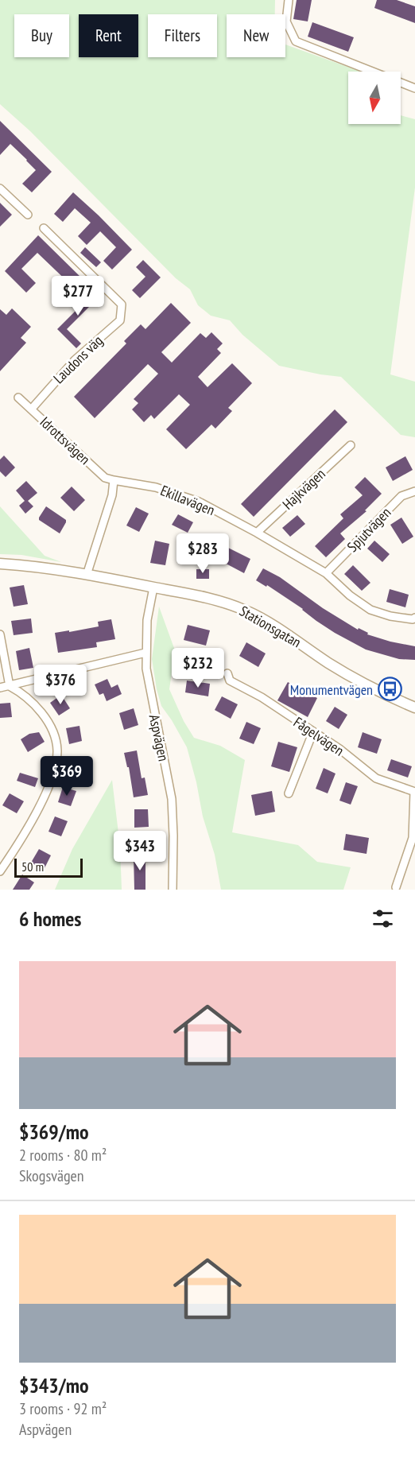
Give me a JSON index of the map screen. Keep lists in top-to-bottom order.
{
  "streets": {
    "street": [
      "Laudons väg",
      "Idrottsvägen",
      "Hajkvägen",
      "Ekillavägen",
      "Spjutvägen",
      "Stationsgatan",
      "Fågelvägen",
      "Aspvägen"
    ]
  },
  "crossings": [
    ["Laudons väg", "Idrottsvägen"],
    ["Idrottsvägen", "Ekillavägen"],
    ["Hajkvägen", "Ekillavägen"],
    ["Ekillavägen", "Spjutvägen"],
    ["Stationsgatan", "Aspvägen"]
  ],
  "places": {
    "bus stop": ["Monumentvägen"]
  },
  "scale_bar": "50 m",
  "north": "bottom",
  "page": {
    "chip": [
      "Buy",
      "Rent",
      "Filters",
      "New"
    ],
    "price": [
      "$277",
      "$283",
      "$232",
      "$376",
      "$369",
      "$343"
    ],
    "scale": "50 m",
    "heading": "6 homes",
    "list": [
      {
        "name": "$369/mo",
        "note": "2 rooms · 80 m² · Skogsvägen"
      },
      {
        "name": "$343/mo",
        "note": "3 rooms · 92 m² · Aspvägen"
      }
    ]
  }
}
